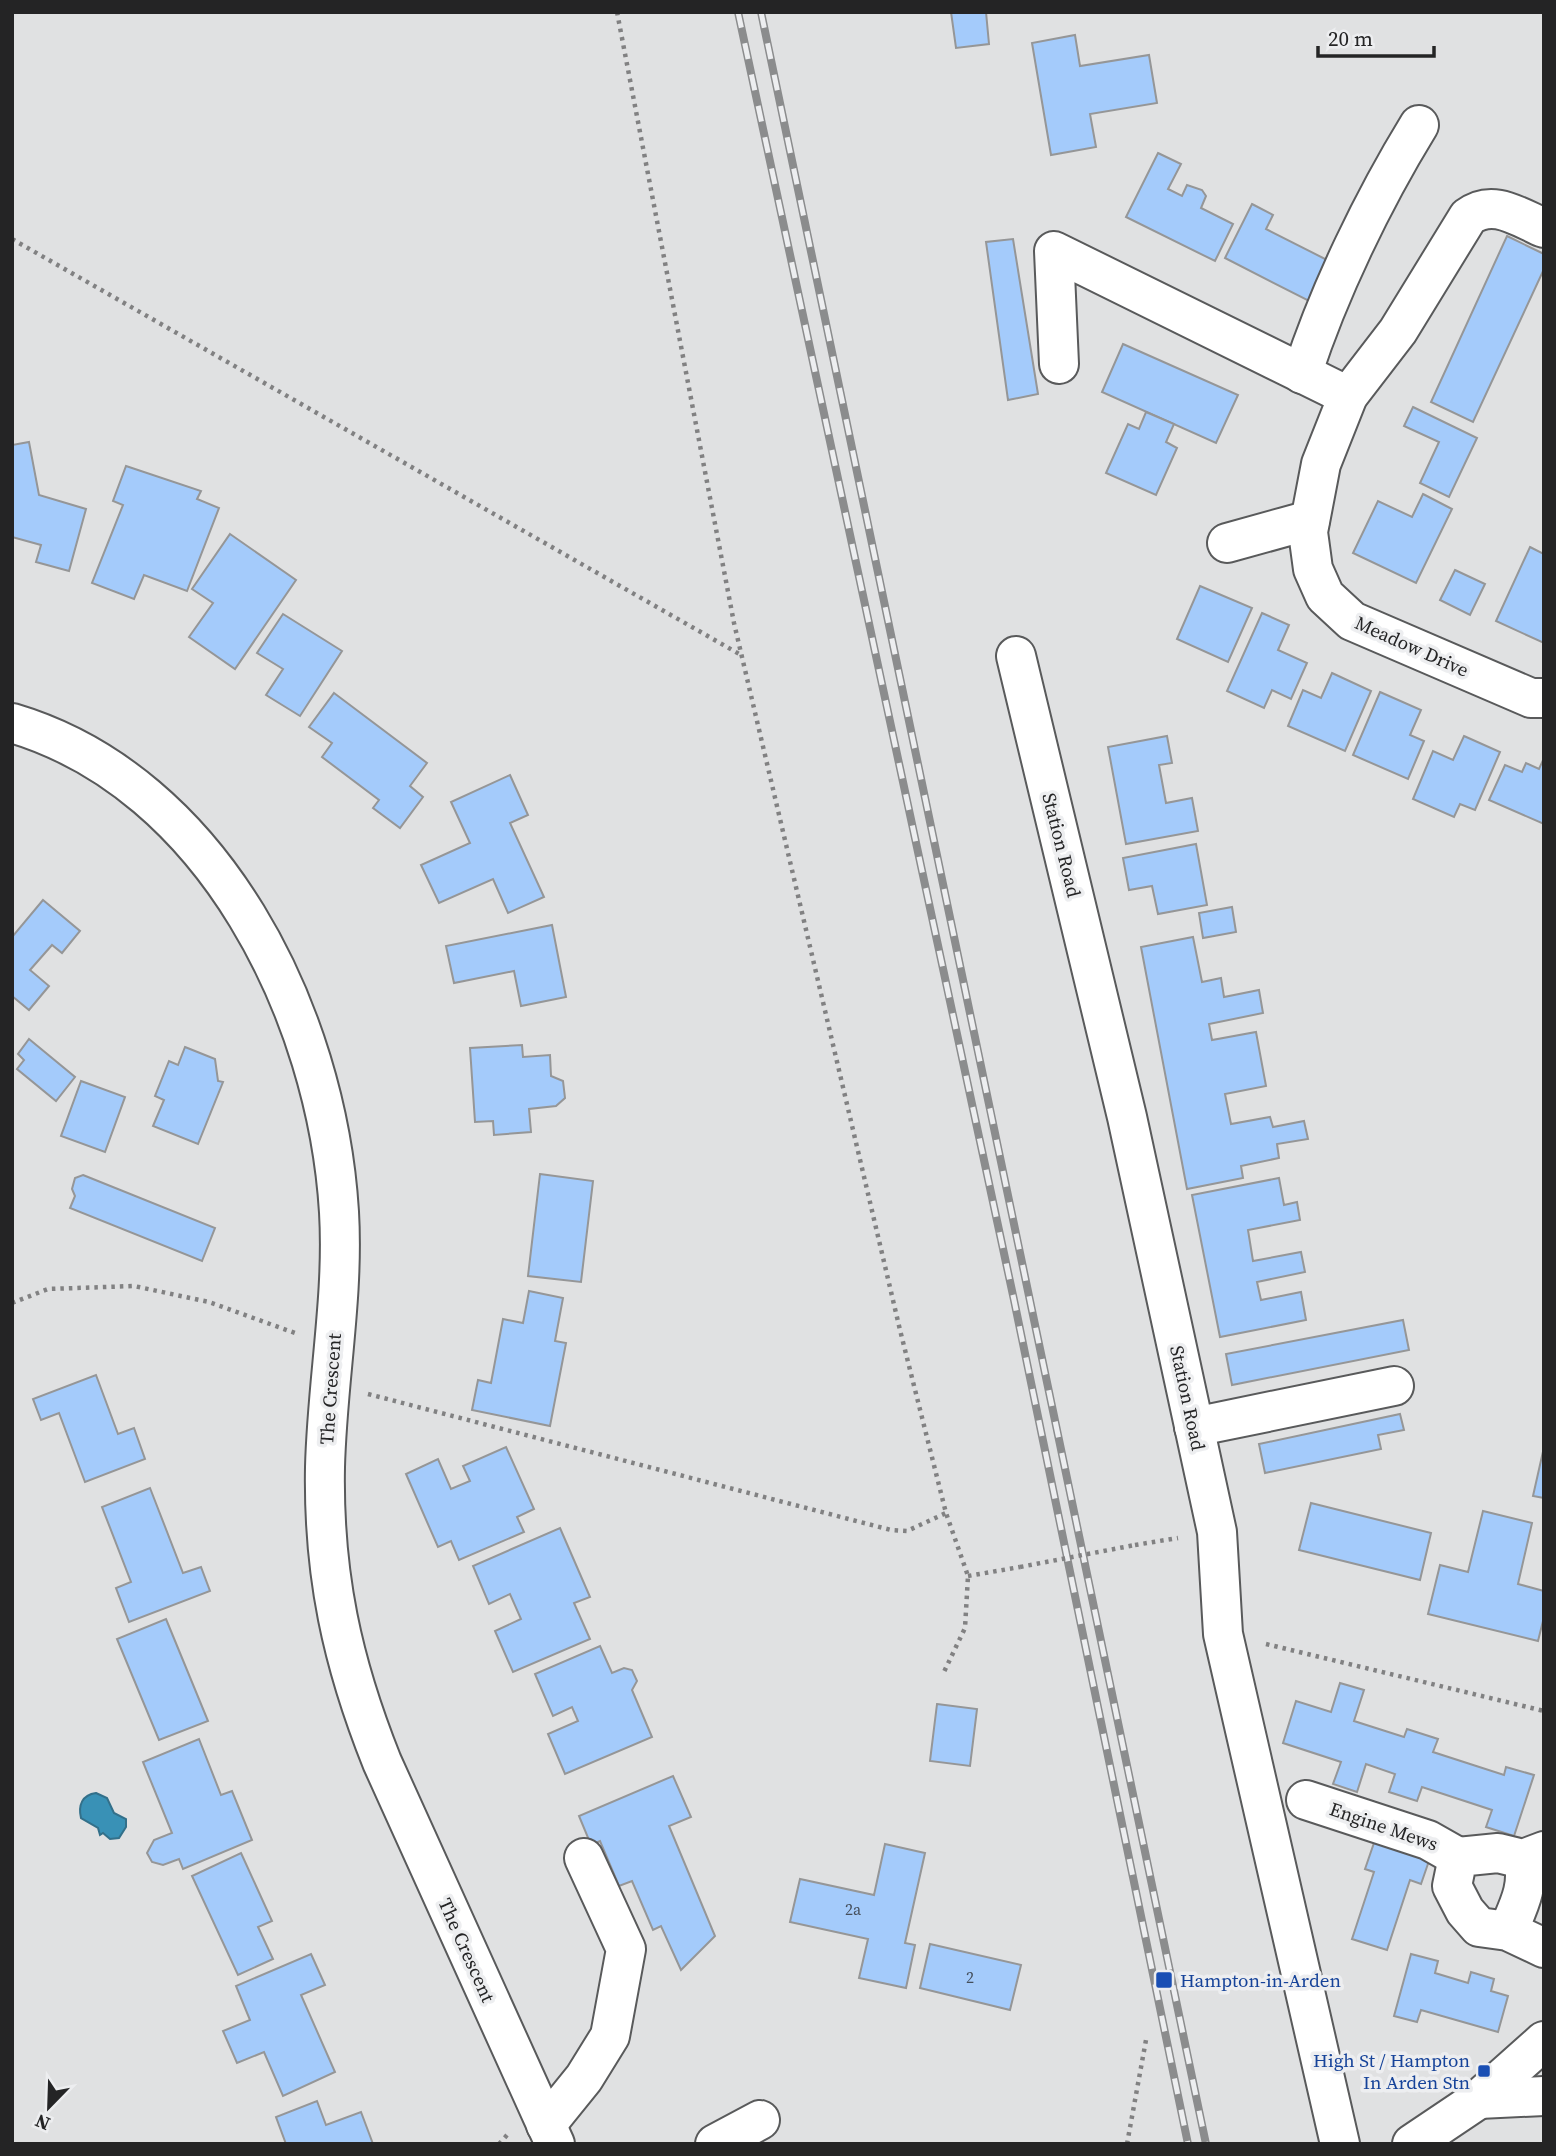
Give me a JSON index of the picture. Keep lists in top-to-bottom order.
{
  "streets": {
    "street": [
      "Meadow Drive",
      "Station Road",
      "The Crescent",
      "Engine Mews"
    ]
  },
  "places": {
    "transit": ["Hampton-in-Arden", "High St / Hampton In Arden Stn"]
  },
  "house_numbers": ["2a", "2"],
  "scale_bar": "20 m",
  "north": "bottom left"
}
